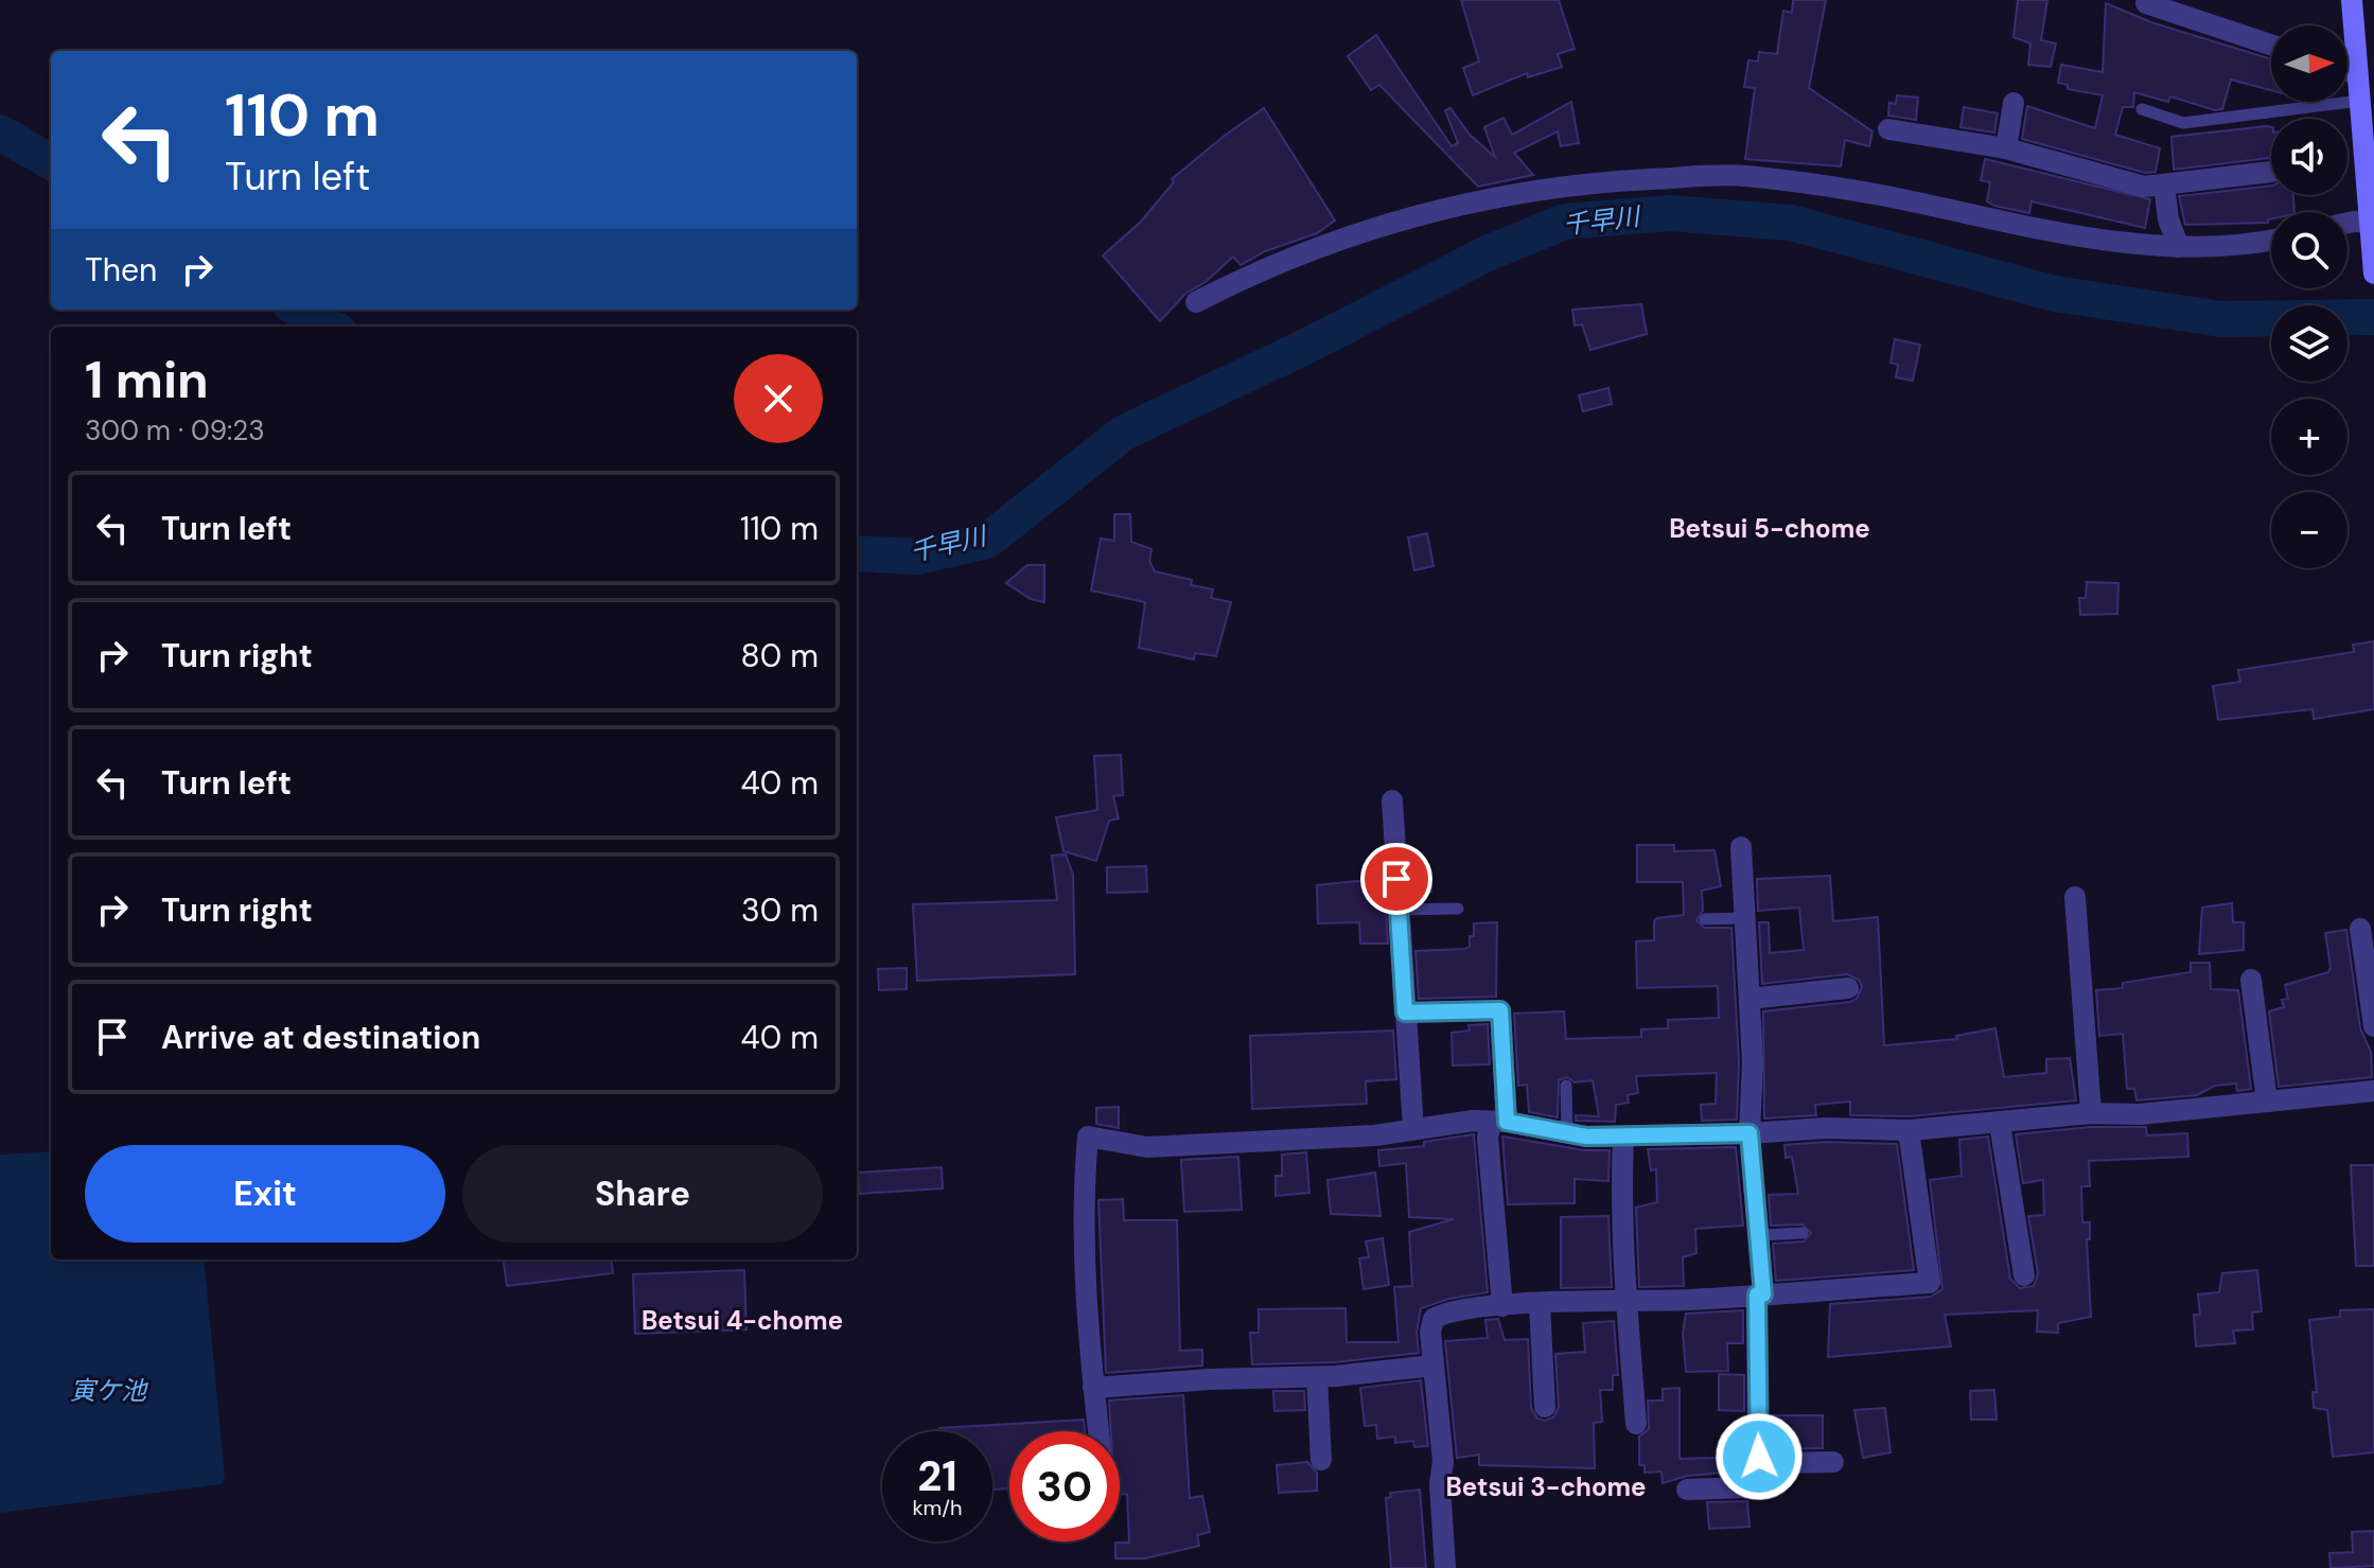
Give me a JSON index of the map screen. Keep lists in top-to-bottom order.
{
  "districts": ["Betsui 5-chome", "Betsui 4-chome", "Betsui 3-chome"],
  "water": ["千早川", "寅ケ池"],
  "north": "right",
  "page": {
    "map_buttons": ["+", "−"],
    "turn": ["110 m", "Turn left"],
    "then": "Then",
    "heading": ["1 min", "300 m · 09:23"],
    "list": [
      {
        "name": "Turn left",
        "value": "110 m"
      },
      {
        "name": "Turn right",
        "value": "80 m"
      },
      {
        "name": "Turn left",
        "value": "40 m"
      },
      {
        "name": "Turn right",
        "value": "30 m"
      },
      {
        "name": "Arrive at destination",
        "value": "40 m"
      }
    ],
    "buttons": ["Exit", "Share"],
    "speed": "21 km/h",
    "limit": "30"
  }
}
